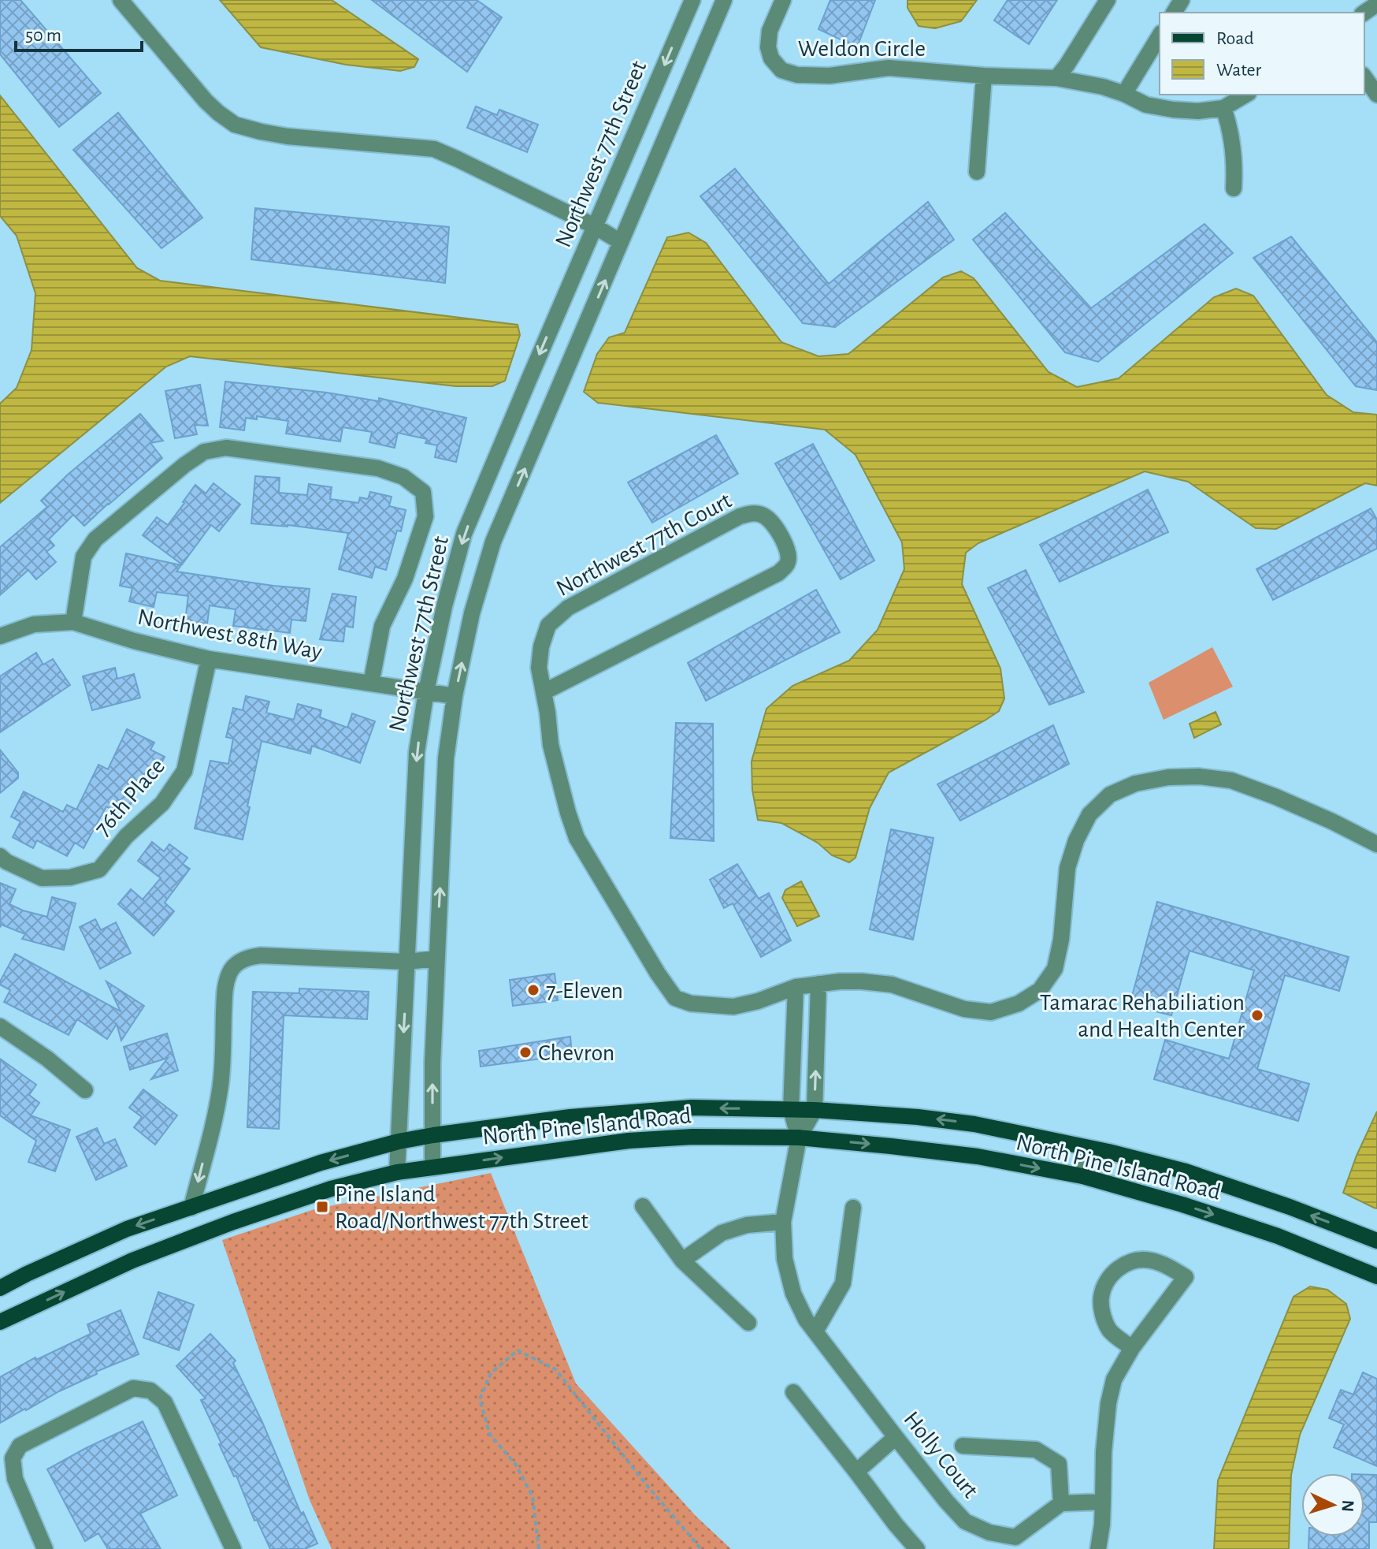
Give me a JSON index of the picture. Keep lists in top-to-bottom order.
{
  "streets": {
    "main road": ["North Pine Island Road"],
    "street": [
      "Weldon Circle",
      "Northwest 77th Street",
      "Northwest 77th Court",
      "Northwest 88th Way",
      "76th Place",
      "Holly Court"
    ]
  },
  "crossings": [
    ["Northwest 77th Street", "Northwest 88th Way"],
    ["Northwest 77th Street", "North Pine Island Road"],
    ["Northwest 88th Way", "76th Place"],
    ["North Pine Island Road", "Holly Court"]
  ],
  "places": {
    "other": ["7-Eleven", "Tamarac Rehabiliation and Health Center", "Chevron"],
    "transit": ["Pine Island Road/Northwest 77th Street"]
  },
  "legend": ["Road", "Water"],
  "scale_bar": "50 m",
  "north": "right"
}
